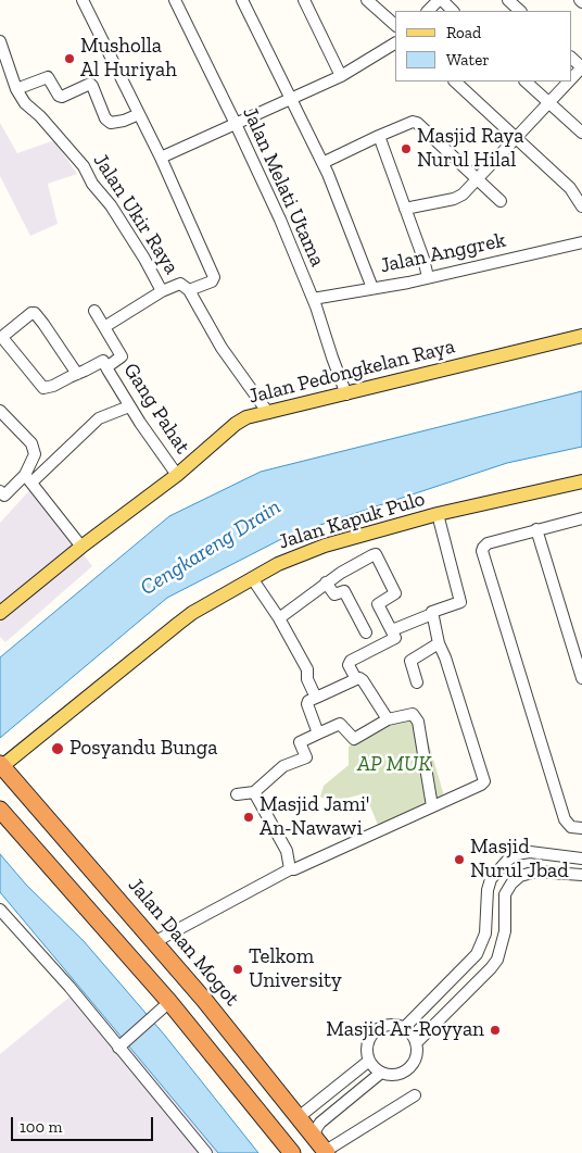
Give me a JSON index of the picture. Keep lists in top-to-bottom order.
{
  "streets": {
    "highway": ["Jalan Daan Mogot"],
    "main road": ["Jalan Pedongkelan Raya", "Jalan Kapuk Pulo"],
    "street": [
      "Jalan Melati Utama",
      "Jalan Ukir Raya",
      "Jalan Anggrek",
      "Gang Pahat"
    ]
  },
  "crossings": [
    ["Jalan Melati Utama", "Jalan Anggrek"],
    ["Jalan Melati Utama", "Jalan Pedongkelan Raya"],
    ["Jalan Ukir Raya", "Jalan Pedongkelan Raya"],
    ["Jalan Pedongkelan Raya", "Gang Pahat"],
    ["Jalan Kapuk Pulo", "Jalan Daan Mogot"]
  ],
  "water": ["Cengkareng Drain"],
  "parks": ["AP MUK"],
  "places": [
    "Musholla Al Huriyah",
    "Masjid Raya Nurul Hilal",
    "Posyandu Bunga",
    "Masjid Jami' An-Nawawi",
    "Masjid Nurul Jbad",
    "Telkom University",
    "Masjid Ar-Royyan"
  ],
  "legend": ["Road", "Water"],
  "scale_bar": "100 m"
}
